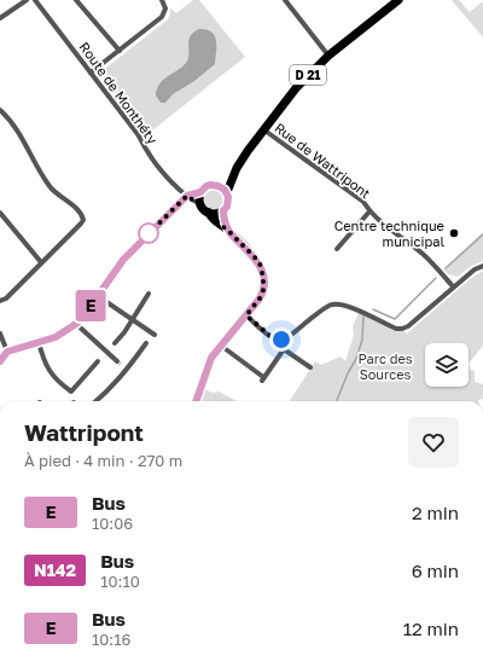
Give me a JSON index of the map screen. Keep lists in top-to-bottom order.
{
  "streets": {
    "main road": ["D 21"],
    "street": ["Route de Monthéty", "Rue de Wattripont"]
  },
  "crossings": [
    ["D 21", "Route de Monthéty"],
    ["D 21", "Rue de Wattripont"]
  ],
  "parks": ["Parc des Sources"],
  "places": ["Centre technique municipal"],
  "lines": ["bus line E"],
  "page": {
    "on_map": "E",
    "heading": ["Wattripont", "À pied · 4 min · 270 m"],
    "list": [
      {
        "mark": "E",
        "name": "Bus",
        "note": "10:06",
        "value": "2 min"
      },
      {
        "mark": "N142",
        "name": "Bus",
        "note": "10:10",
        "value": "6 min"
      },
      {
        "mark": "E",
        "name": "Bus",
        "note": "10:16",
        "value": "12 min"
      }
    ]
  }
}
